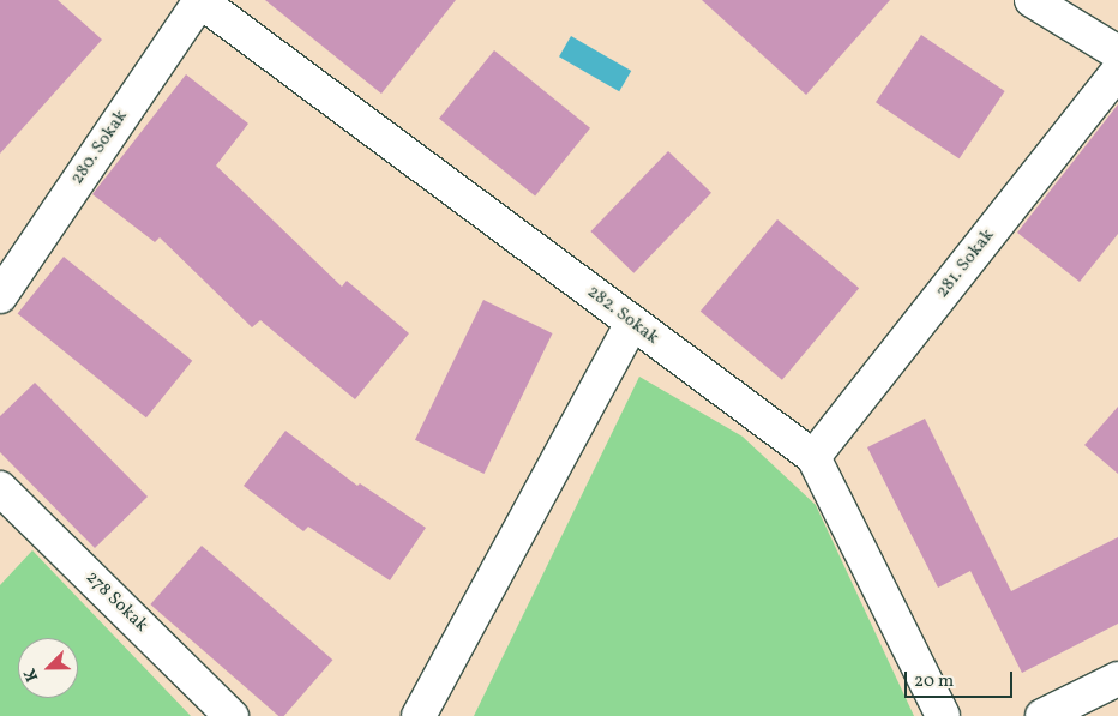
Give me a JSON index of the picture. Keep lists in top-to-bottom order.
{
  "streets": {
    "street": [
      "280. Sokak",
      "281. Sokak",
      "282. Sokak",
      "278 Sokak"
    ]
  },
  "crossings": [
    ["280. Sokak", "282. Sokak"],
    ["281. Sokak", "282. Sokak"]
  ],
  "scale_bar": "20 m",
  "north": "bottom left"
}
